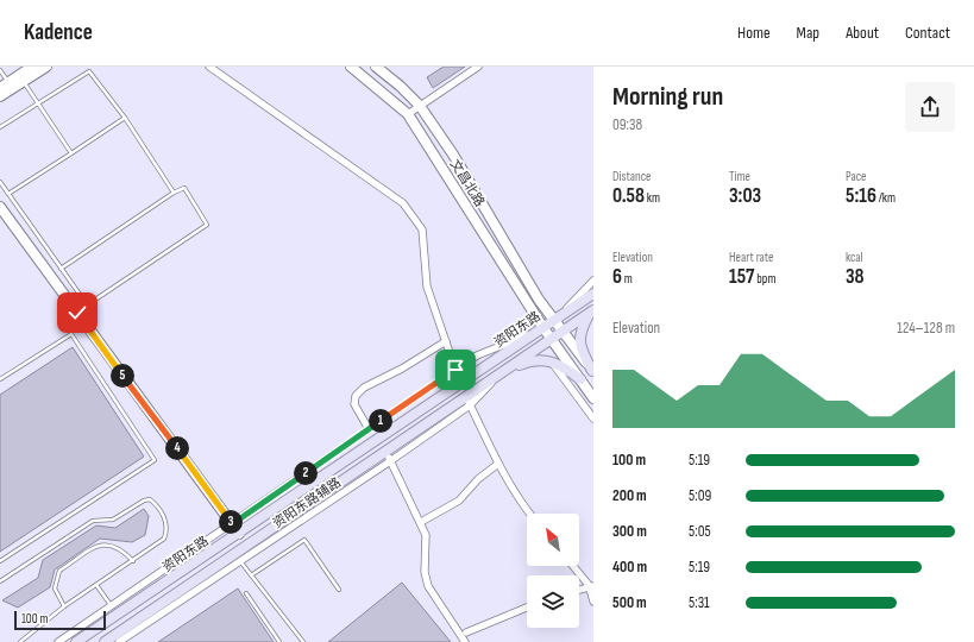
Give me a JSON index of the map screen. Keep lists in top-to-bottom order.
{
  "streets": {
    "main road": ["资阳东路"],
    "street": ["文昌北路", "资阳东路辅路"]
  },
  "crossings": [
    ["文昌北路", "资阳东路"],
    ["文昌北路", "资阳东路辅路"],
    ["资阳东路", "资阳东路辅路"]
  ],
  "scale_bar": "100 m",
  "north": "top left",
  "page": {
    "header": "Kadence",
    "nav": [
      "Home",
      "Map",
      "About",
      "Contact"
    ],
    "heading": ["Morning run", "09:38"],
    "stats": [
      ["Distance", "0.58 km"],
      ["Time", "3:03"],
      ["Pace", "5:16 /km"],
      ["Elevation", "6 m"],
      ["Heart rate", "157 bpm"],
      ["kcal", "38"]
    ],
    "chart": ["Elevation", "124–128 m"],
    "pins": [
      "5",
      "1",
      "4",
      "2",
      "3"
    ],
    "list": [
      {
        "name": "100 m",
        "note": "5:19"
      },
      {
        "name": "200 m",
        "note": "5:09"
      },
      {
        "name": "300 m",
        "note": "5:05"
      },
      {
        "name": "400 m",
        "note": "5:19"
      },
      {
        "name": "500 m",
        "note": "5:31"
      }
    ],
    "scale": "100 m"
  }
}
